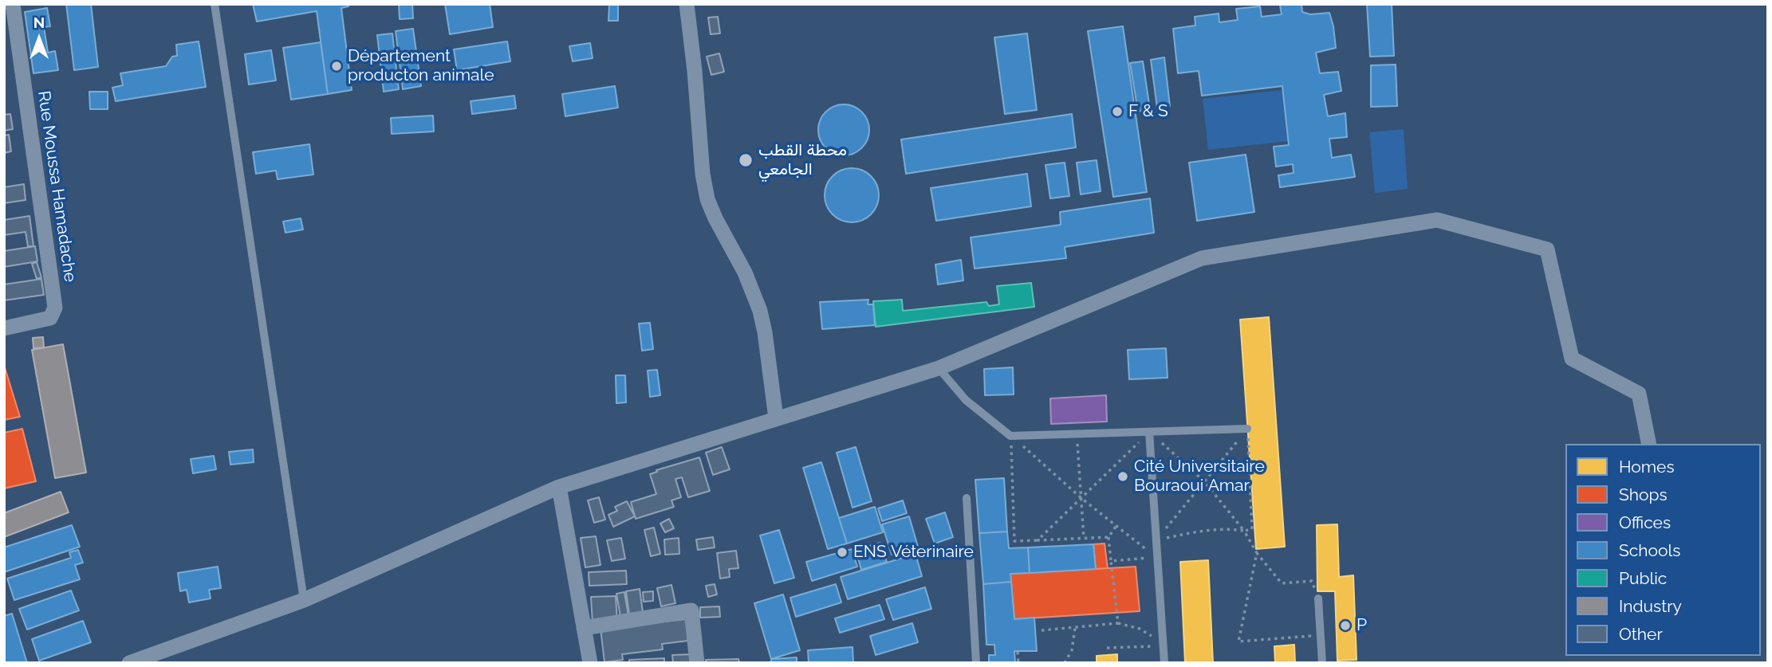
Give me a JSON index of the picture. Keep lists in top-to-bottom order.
{
  "streets": {
    "street": ["Rue Moussa Hamadache"]
  },
  "places": [
    "Département producton animale",
    "F & S",
    "محطة القطب الجامعي",
    "Cité Universitaire Bouraoui Amar",
    "ENS Véterinaire",
    "P"
  ],
  "legend": [
    "Homes",
    "Shops",
    "Offices",
    "Schools",
    "Public",
    "Industry",
    "Other"
  ],
  "north": "top"
}
